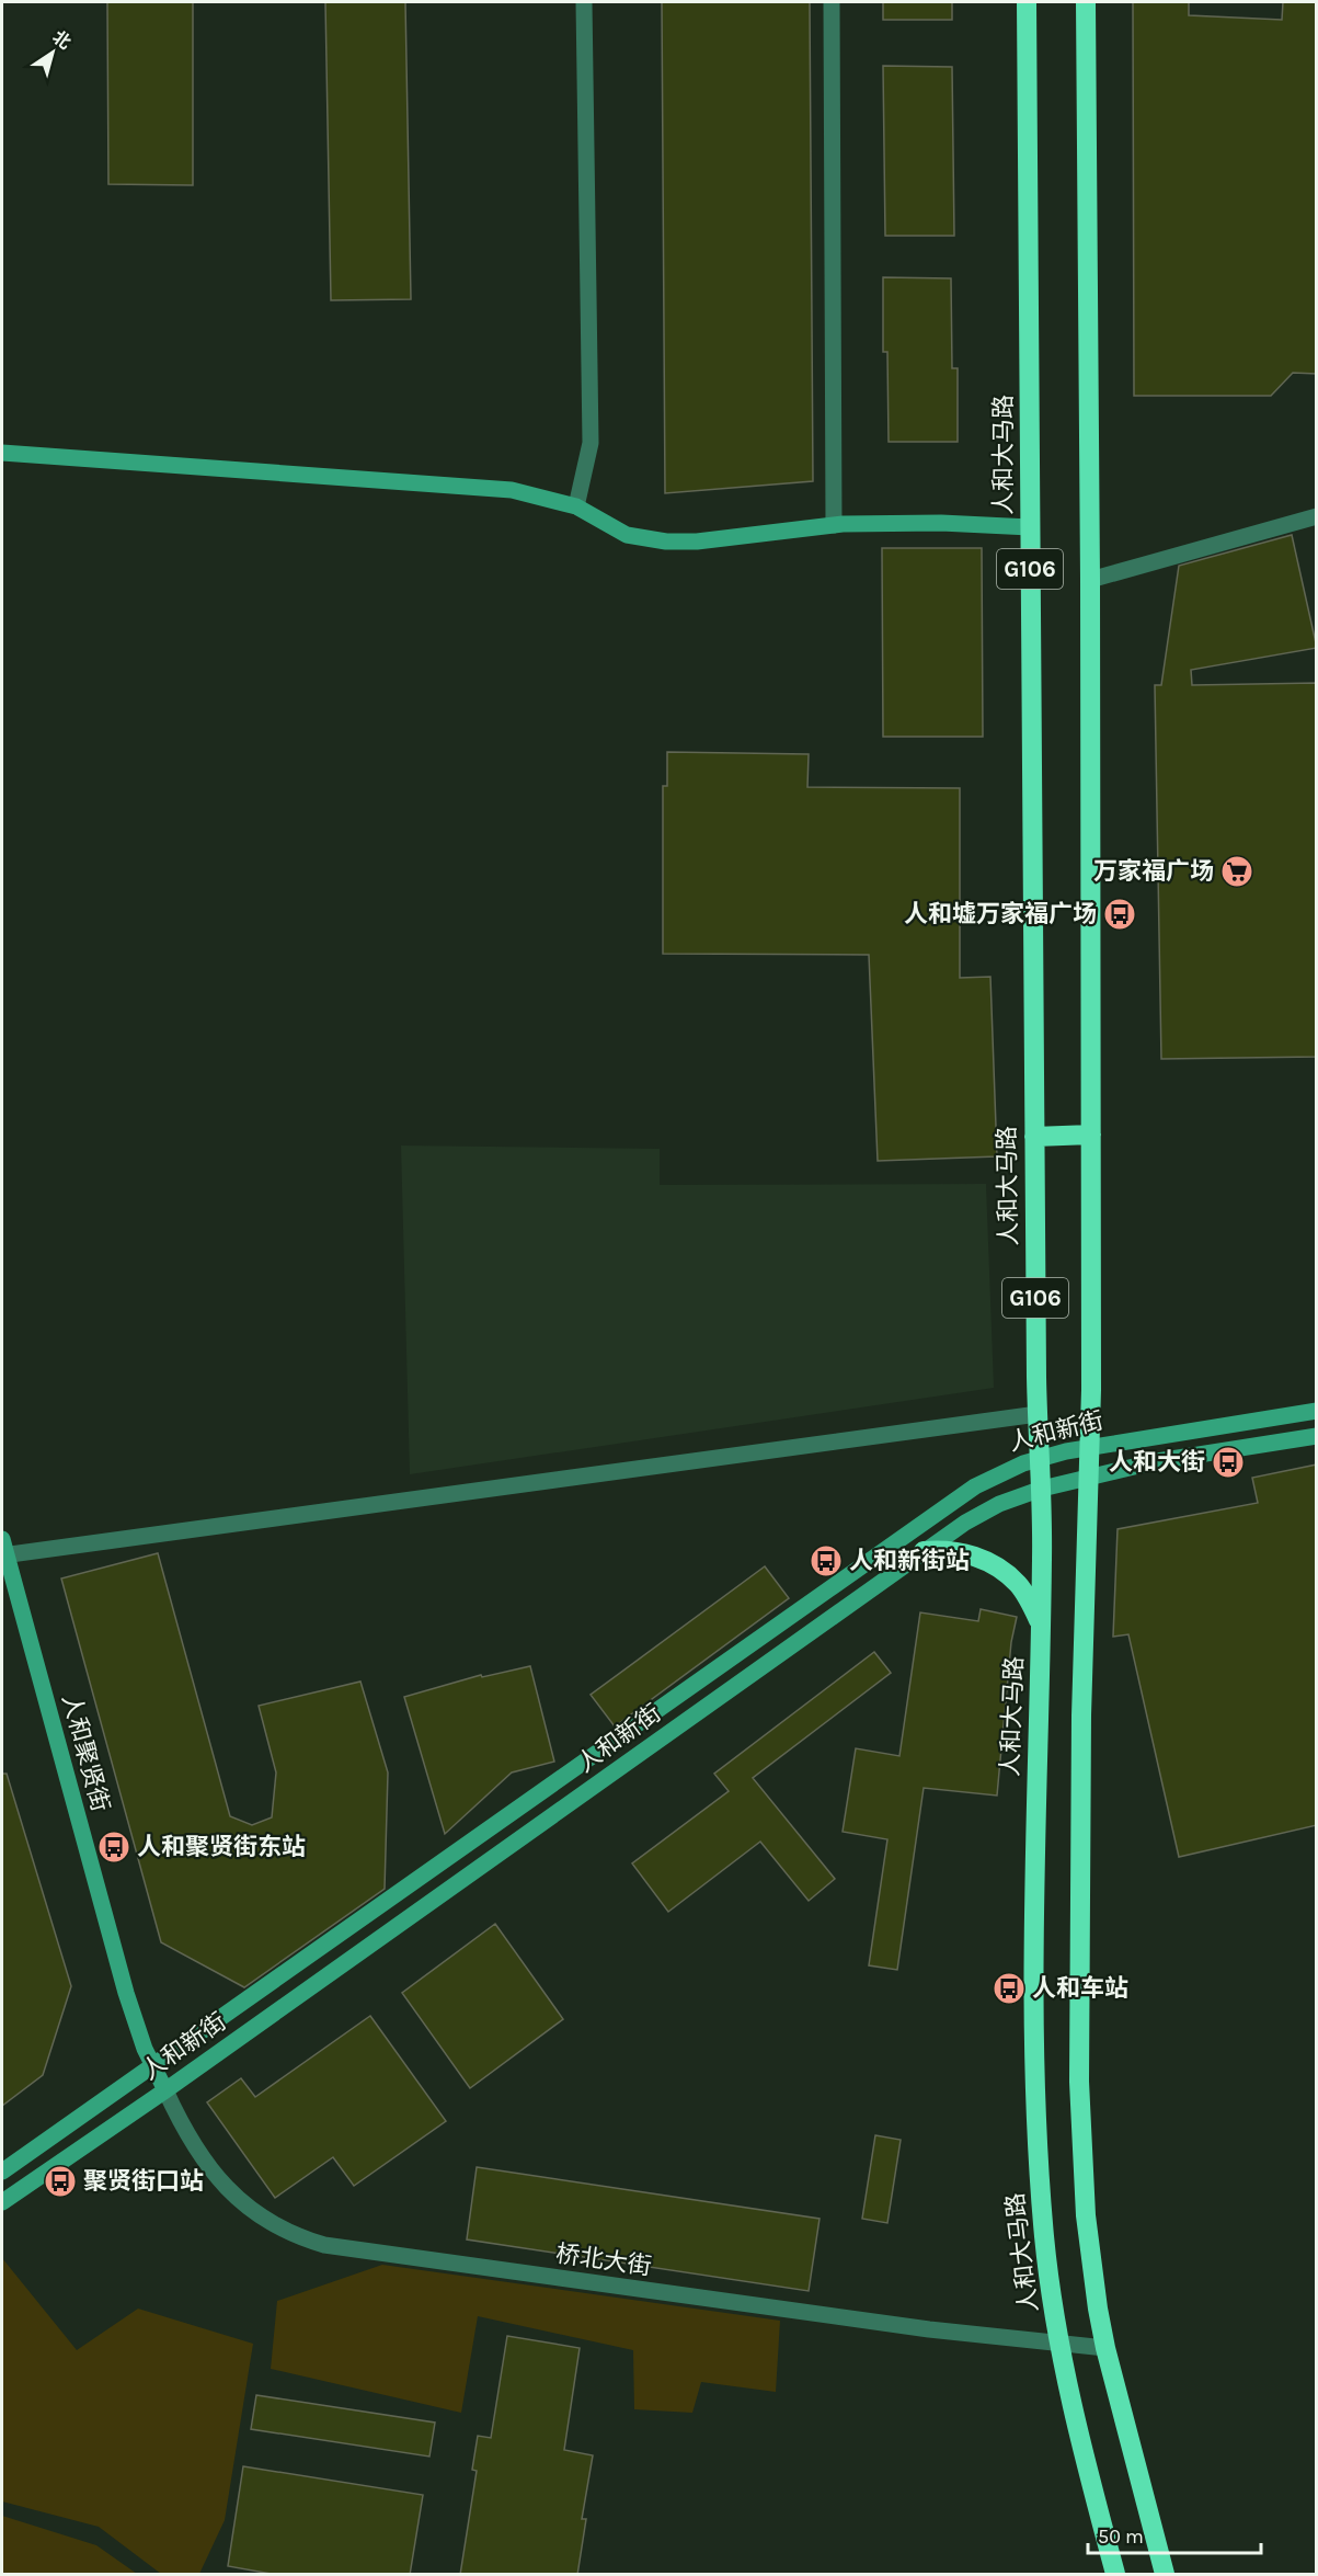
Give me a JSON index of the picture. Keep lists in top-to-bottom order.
{
  "streets": {
    "highway": ["人和大马路", "G106"],
    "street": ["人和新街", "人和聚贤街", "桥北大街"]
  },
  "crossings": [
    ["人和大马路", "人和新街"],
    ["人和大马路", "桥北大街"],
    ["G106", "人和新街"],
    ["G106", "桥北大街"],
    ["人和新街", "人和聚贤街"],
    ["人和新街", "桥北大街"],
    ["人和聚贤街", "桥北大街"]
  ],
  "places": {
    "supermarket": ["万家福广场"],
    "bus stop": [
      "人和墟万家福广场",
      "人和大街",
      "人和新街站",
      "人和聚贤街东站",
      "人和车站",
      "聚贤街口站"
    ]
  },
  "scale_bar": "50 m",
  "north": "top right"
}
